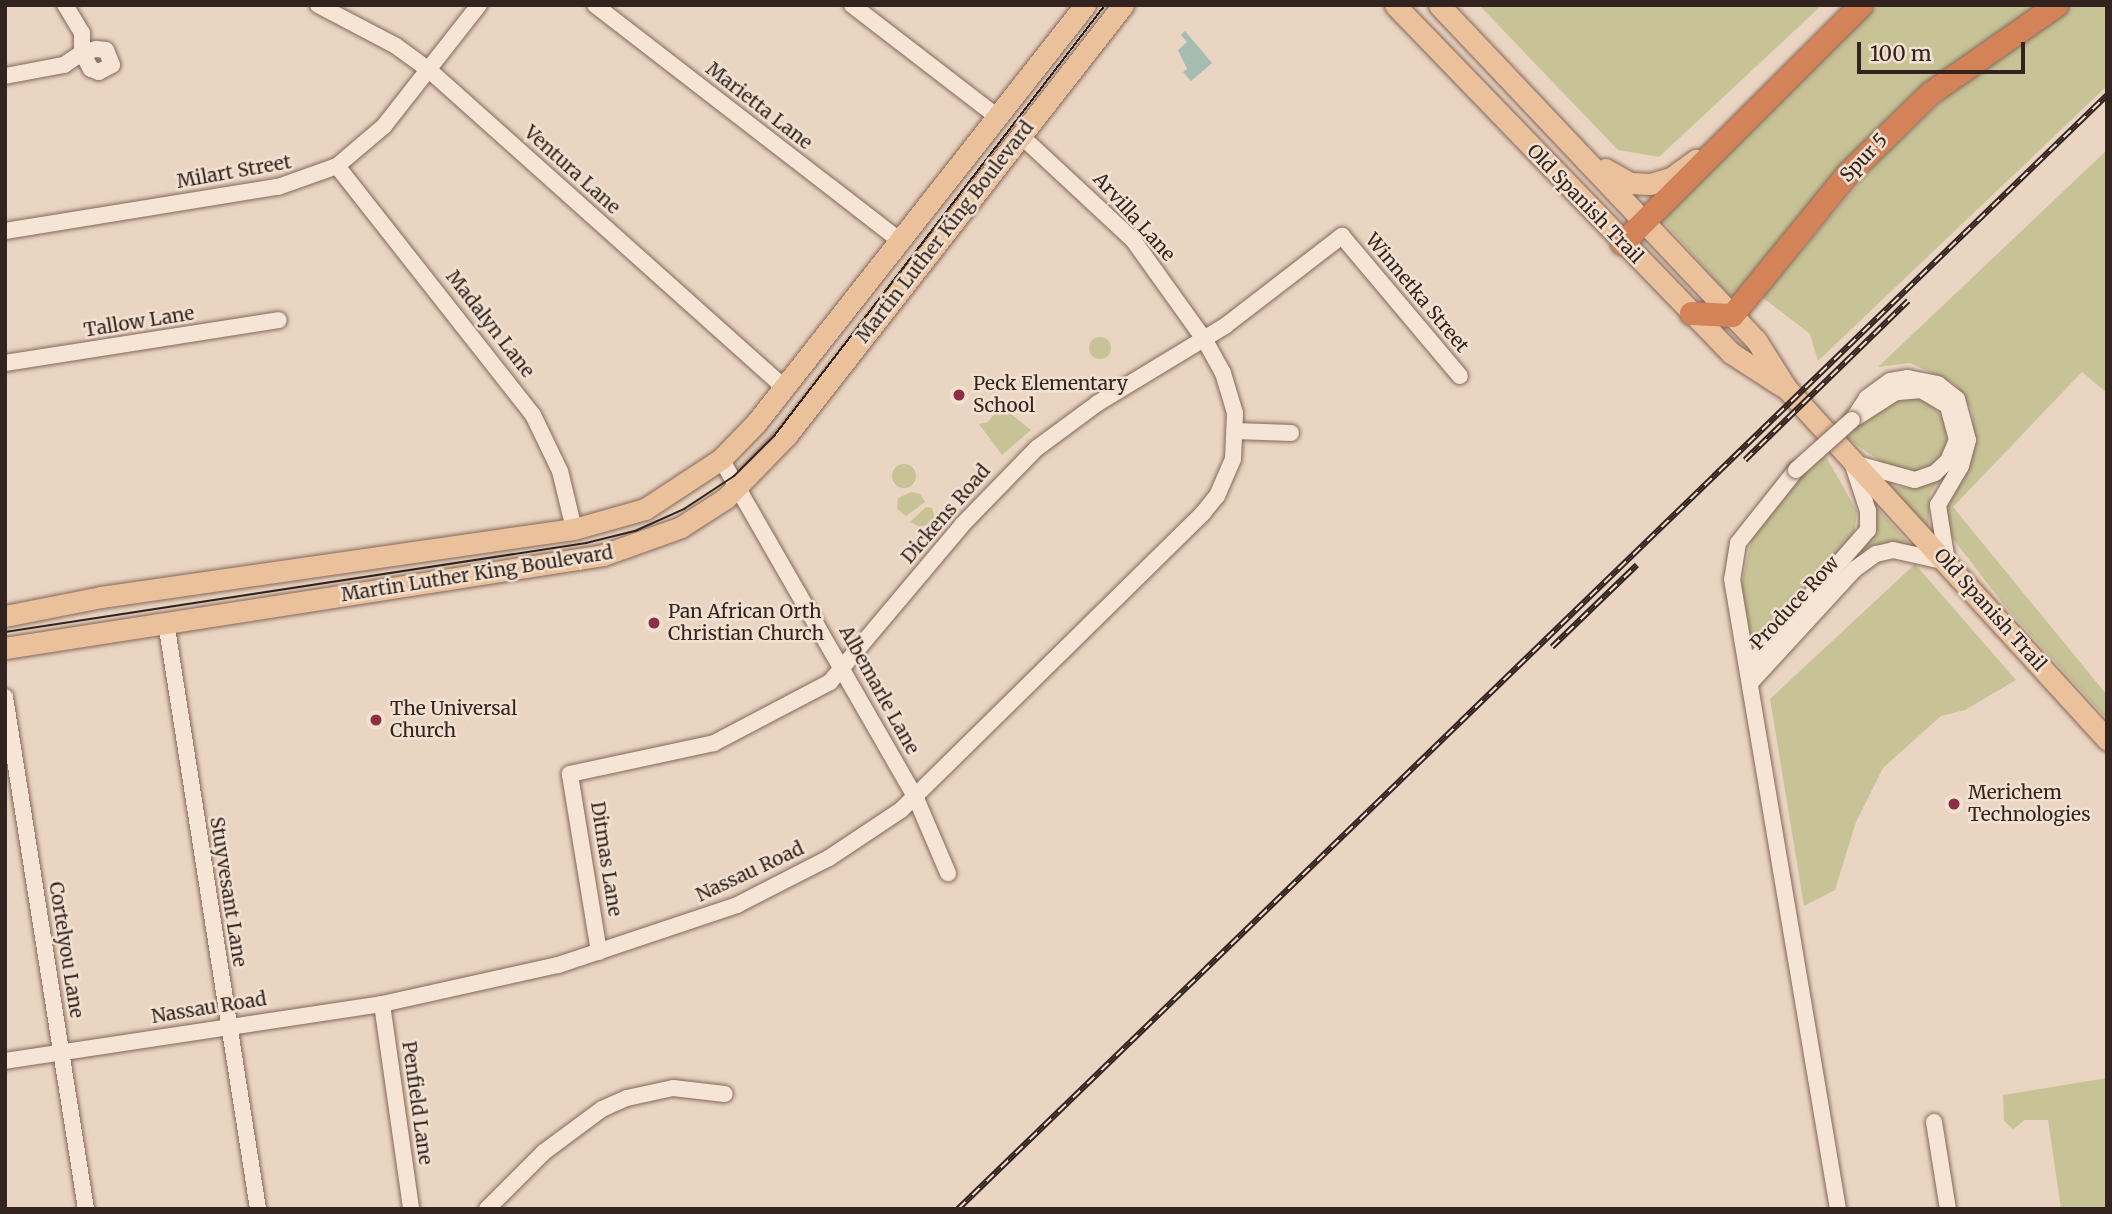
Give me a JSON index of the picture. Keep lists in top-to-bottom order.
{
  "streets": {
    "highway": ["Spur 5"],
    "main road": ["Old Spanish Trail", "Martin Luther King Boulevard"],
    "street": [
      "Marietta Lane",
      "Ventura Lane",
      "Milart Street",
      "Arvilla Lane",
      "Winnetka Street",
      "Tallow Lane",
      "Madalyn Lane",
      "Dickens Road",
      "Produce Row",
      "Albemarle Lane",
      "Ditmas Lane",
      "Nassau Road",
      "Stuyvesant Lane",
      "Cortelyou Lane",
      "Penfield Lane"
    ]
  },
  "crossings": [
    ["Marietta Lane", "Martin Luther King Boulevard"],
    ["Spur 5", "Old Spanish Trail"],
    ["Ventura Lane", "Milart Street"],
    ["Ventura Lane", "Martin Luther King Boulevard"],
    ["Milart Street", "Madalyn Lane"],
    ["Old Spanish Trail", "Produce Row"],
    ["Arvilla Lane", "Martin Luther King Boulevard"],
    ["Arvilla Lane", "Dickens Road"],
    ["Arvilla Lane", "Nassau Road"],
    ["Martin Luther King Boulevard", "Madalyn Lane"],
    ["Martin Luther King Boulevard", "Albemarle Lane"],
    ["Martin Luther King Boulevard", "Stuyvesant Lane"],
    ["Winnetka Street", "Dickens Road"],
    ["Dickens Road", "Albemarle Lane"],
    ["Dickens Road", "Ditmas Lane"],
    ["Dickens Road", "Nassau Road"],
    ["Albemarle Lane", "Nassau Road"],
    ["Ditmas Lane", "Nassau Road"],
    ["Nassau Road", "Stuyvesant Lane"],
    ["Nassau Road", "Cortelyou Lane"],
    ["Nassau Road", "Penfield Lane"]
  ],
  "places": [
    "Peck Elementary School",
    "Pan African Orth Christian Church",
    "The Universal Church",
    "Merichem Technologies"
  ],
  "scale_bar": "100 m"
}
